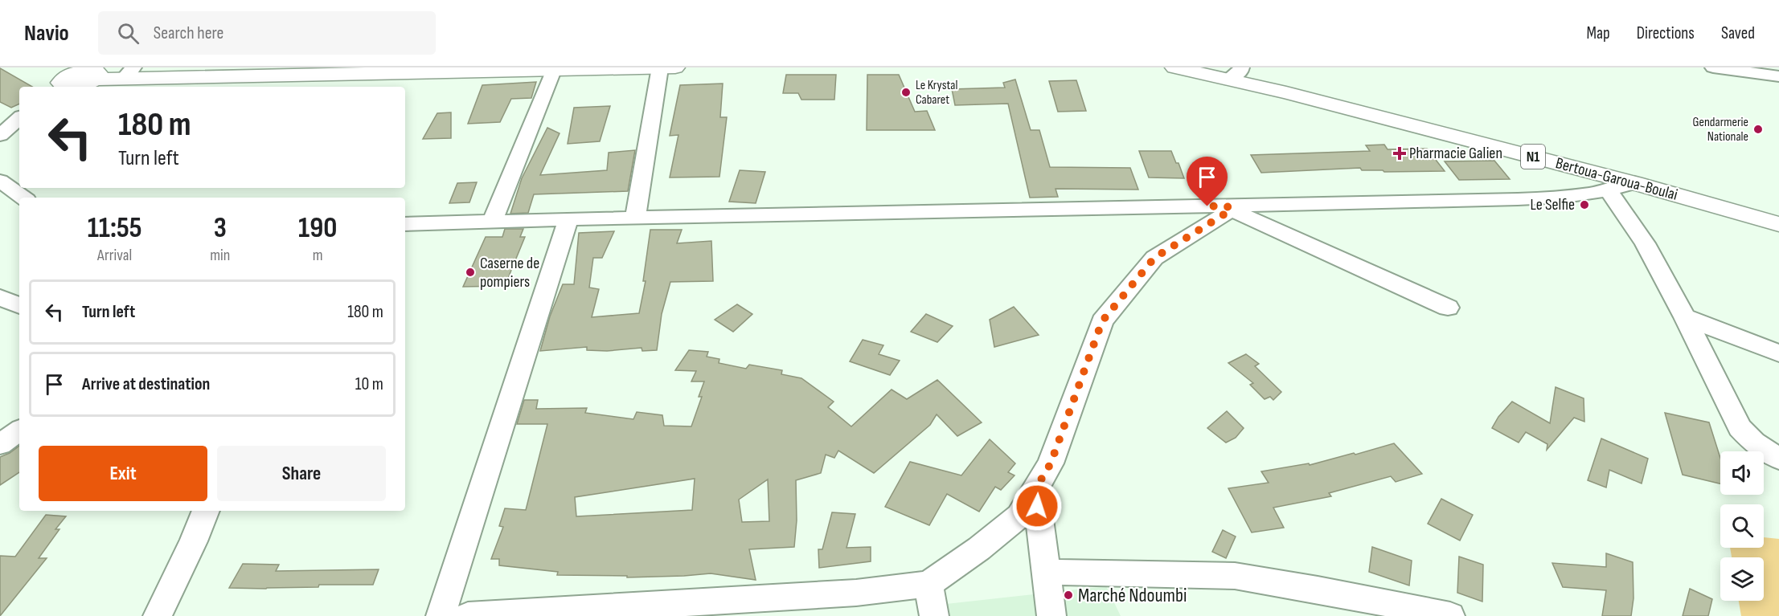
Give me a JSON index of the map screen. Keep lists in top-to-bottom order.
{
  "streets": {
    "highway": ["N1", "Bertoua-Garoua-Boulai"]
  },
  "places": {
    "other": [
      "Le Krystal Cabaret",
      "Gendarmerie Nationale",
      "Le Selfie",
      "Caserne de pompiers",
      "Marché Ndoumbi"
    ],
    "health": ["Pharmacie Galien"]
  },
  "page": {
    "header": "Navio",
    "search": "Search here",
    "nav": ["Map", "Directions", "Saved"],
    "turn": ["180 m", "Turn left"],
    "eta": [
      "11:55",
      "Arrival",
      "3",
      "min",
      "190",
      "m"
    ],
    "list": [
      {
        "name": "Turn left",
        "value": "180 m"
      },
      {
        "name": "Arrive at destination",
        "value": "10 m"
      }
    ],
    "buttons": ["Exit", "Share"]
  }
}
